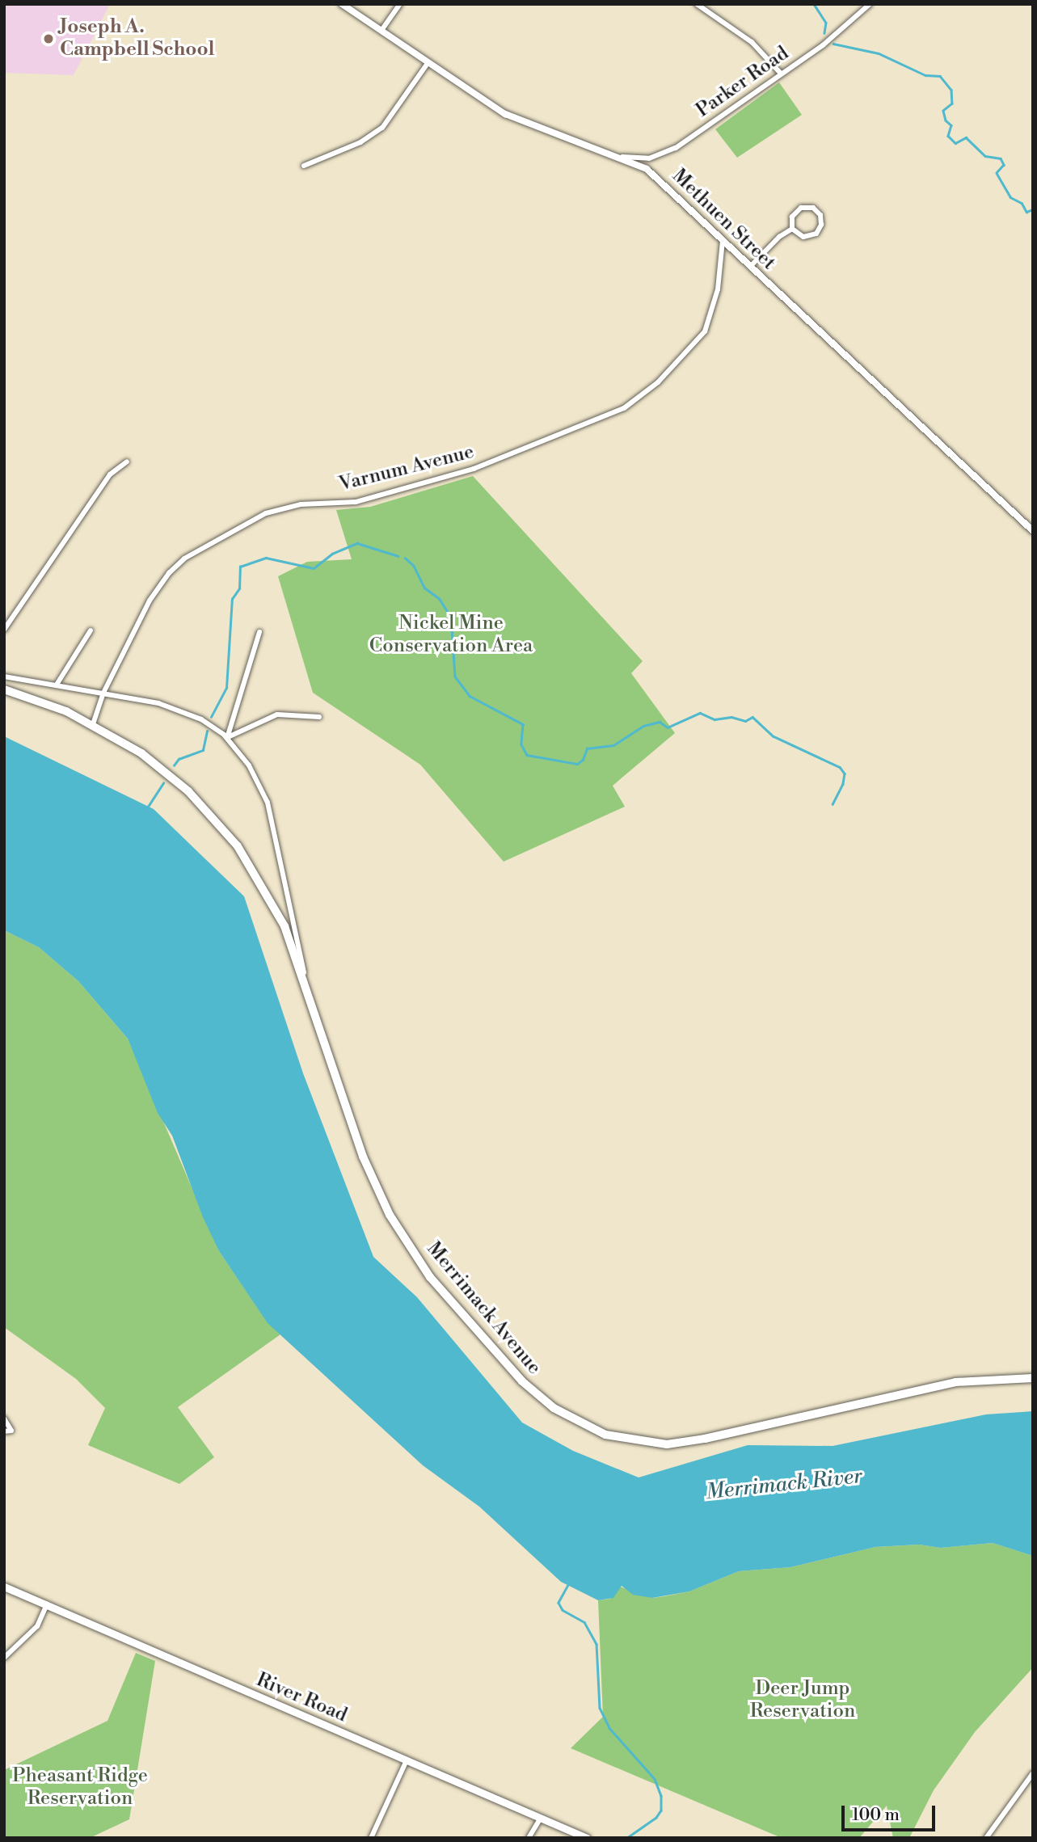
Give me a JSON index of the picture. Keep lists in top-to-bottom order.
{
  "streets": {
    "main road": ["Merrimack Avenue", "River Road"],
    "street": ["Parker Road", "Methuen Street", "Varnum Avenue"]
  },
  "crossings": [
    ["Parker Road", "Methuen Street"],
    ["Methuen Street", "Varnum Avenue"],
    ["Varnum Avenue", "Merrimack Avenue"]
  ],
  "water": ["Merrimack River"],
  "parks": ["Nickel Mine Conservation Area", "Deer Jump Reservation", "Pheasant Ridge Reservation"],
  "places": ["Joseph A. Campbell School"],
  "scale_bar": "100 m"
}
